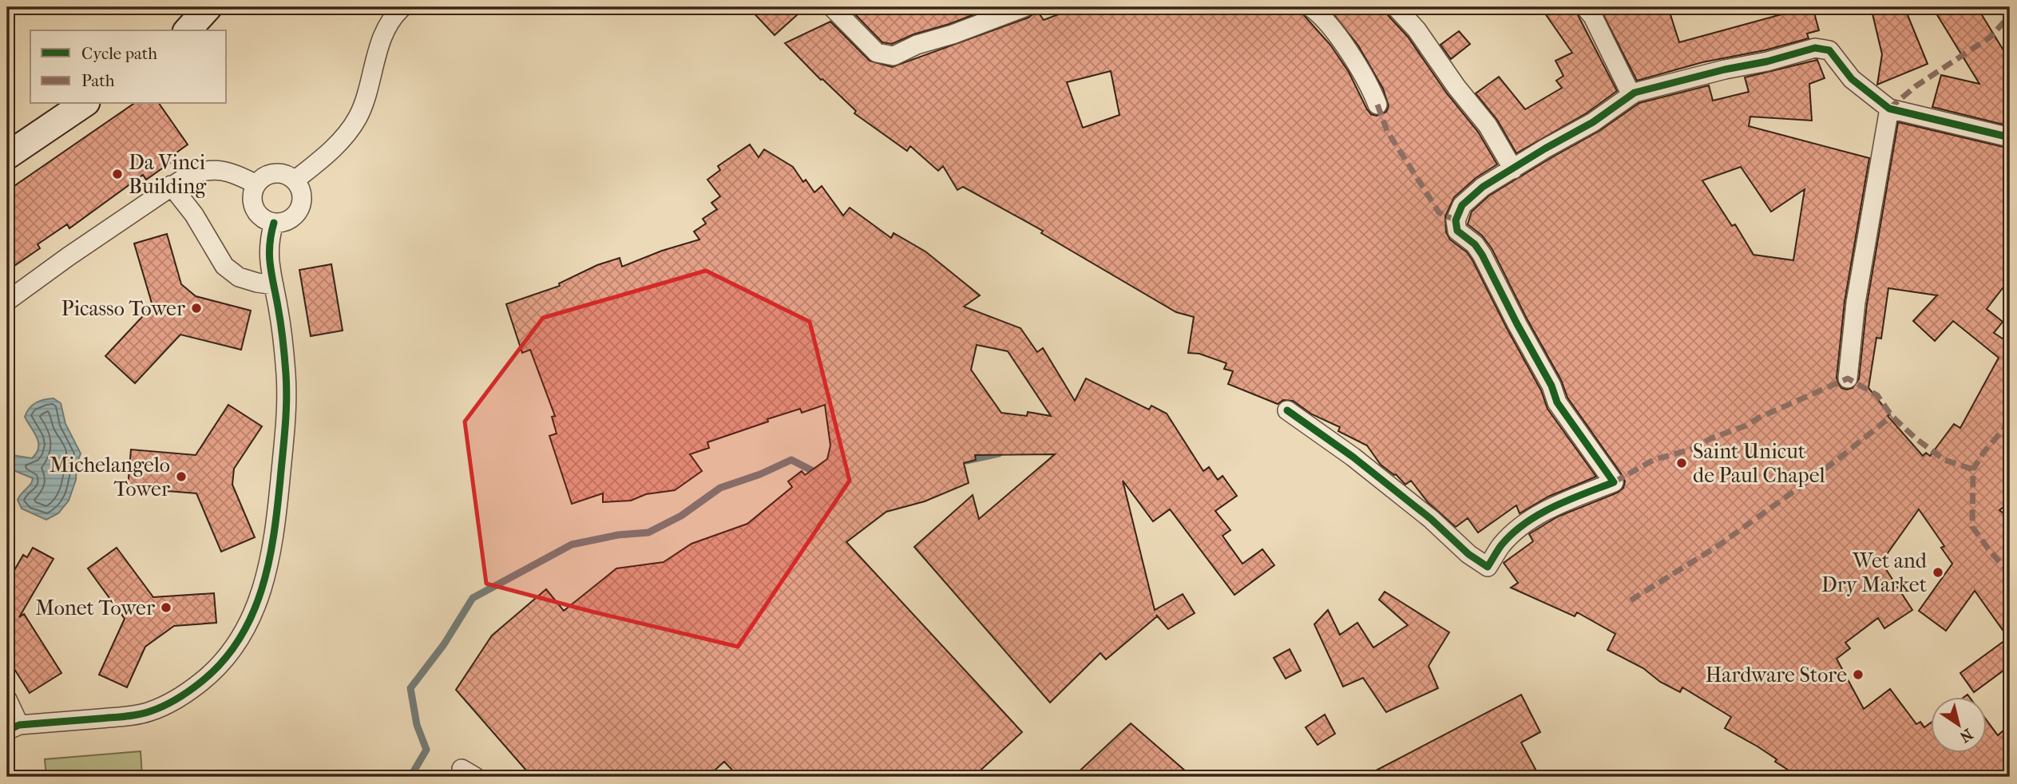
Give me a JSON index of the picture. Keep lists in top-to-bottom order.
{
  "places": [
    "Da Vinci Building",
    "Picasso Tower",
    "Saint Unicut de Paul Chapel",
    "Michelangelo Tower",
    "Wet and Dry Market",
    "Monet Tower",
    "Hardware Store"
  ],
  "legend": ["Cycle path", "Path"],
  "north": "bottom right"
}
